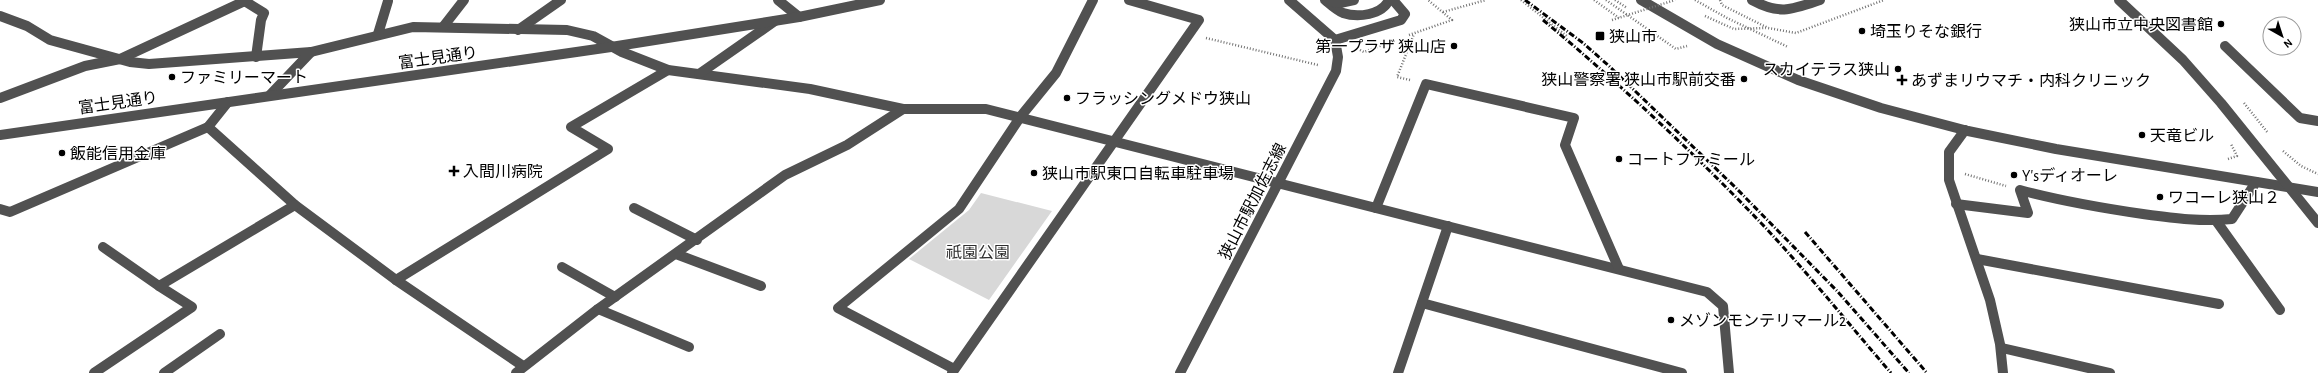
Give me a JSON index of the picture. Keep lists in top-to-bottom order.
{
  "streets": {
    "street": ["富士見通り", "狭山市駅加佐志線"]
  },
  "parks": ["祇園公園"],
  "places": {
    "other": [
      "狭山市立中央図書館",
      "埼玉りそな銀行",
      "第一プラザ 狭山店",
      "スカイテラス狭山",
      "ファミリーマート",
      "狭山警察署 狭山市駅前交番",
      "フラッシングメドウ狭山",
      "天竜ビル",
      "飯能信用金庫",
      "コートファミール",
      "狭山市駅東口自転車駐車場",
      "Y'sディオーレ",
      "ワコーレ狭山２",
      "メゾンモンテリマール2"
    ],
    "transit": ["狭山市"],
    "health": ["あずまリウマチ・内科クリニック", "入間川病院"]
  },
  "north": "bottom right"
}
